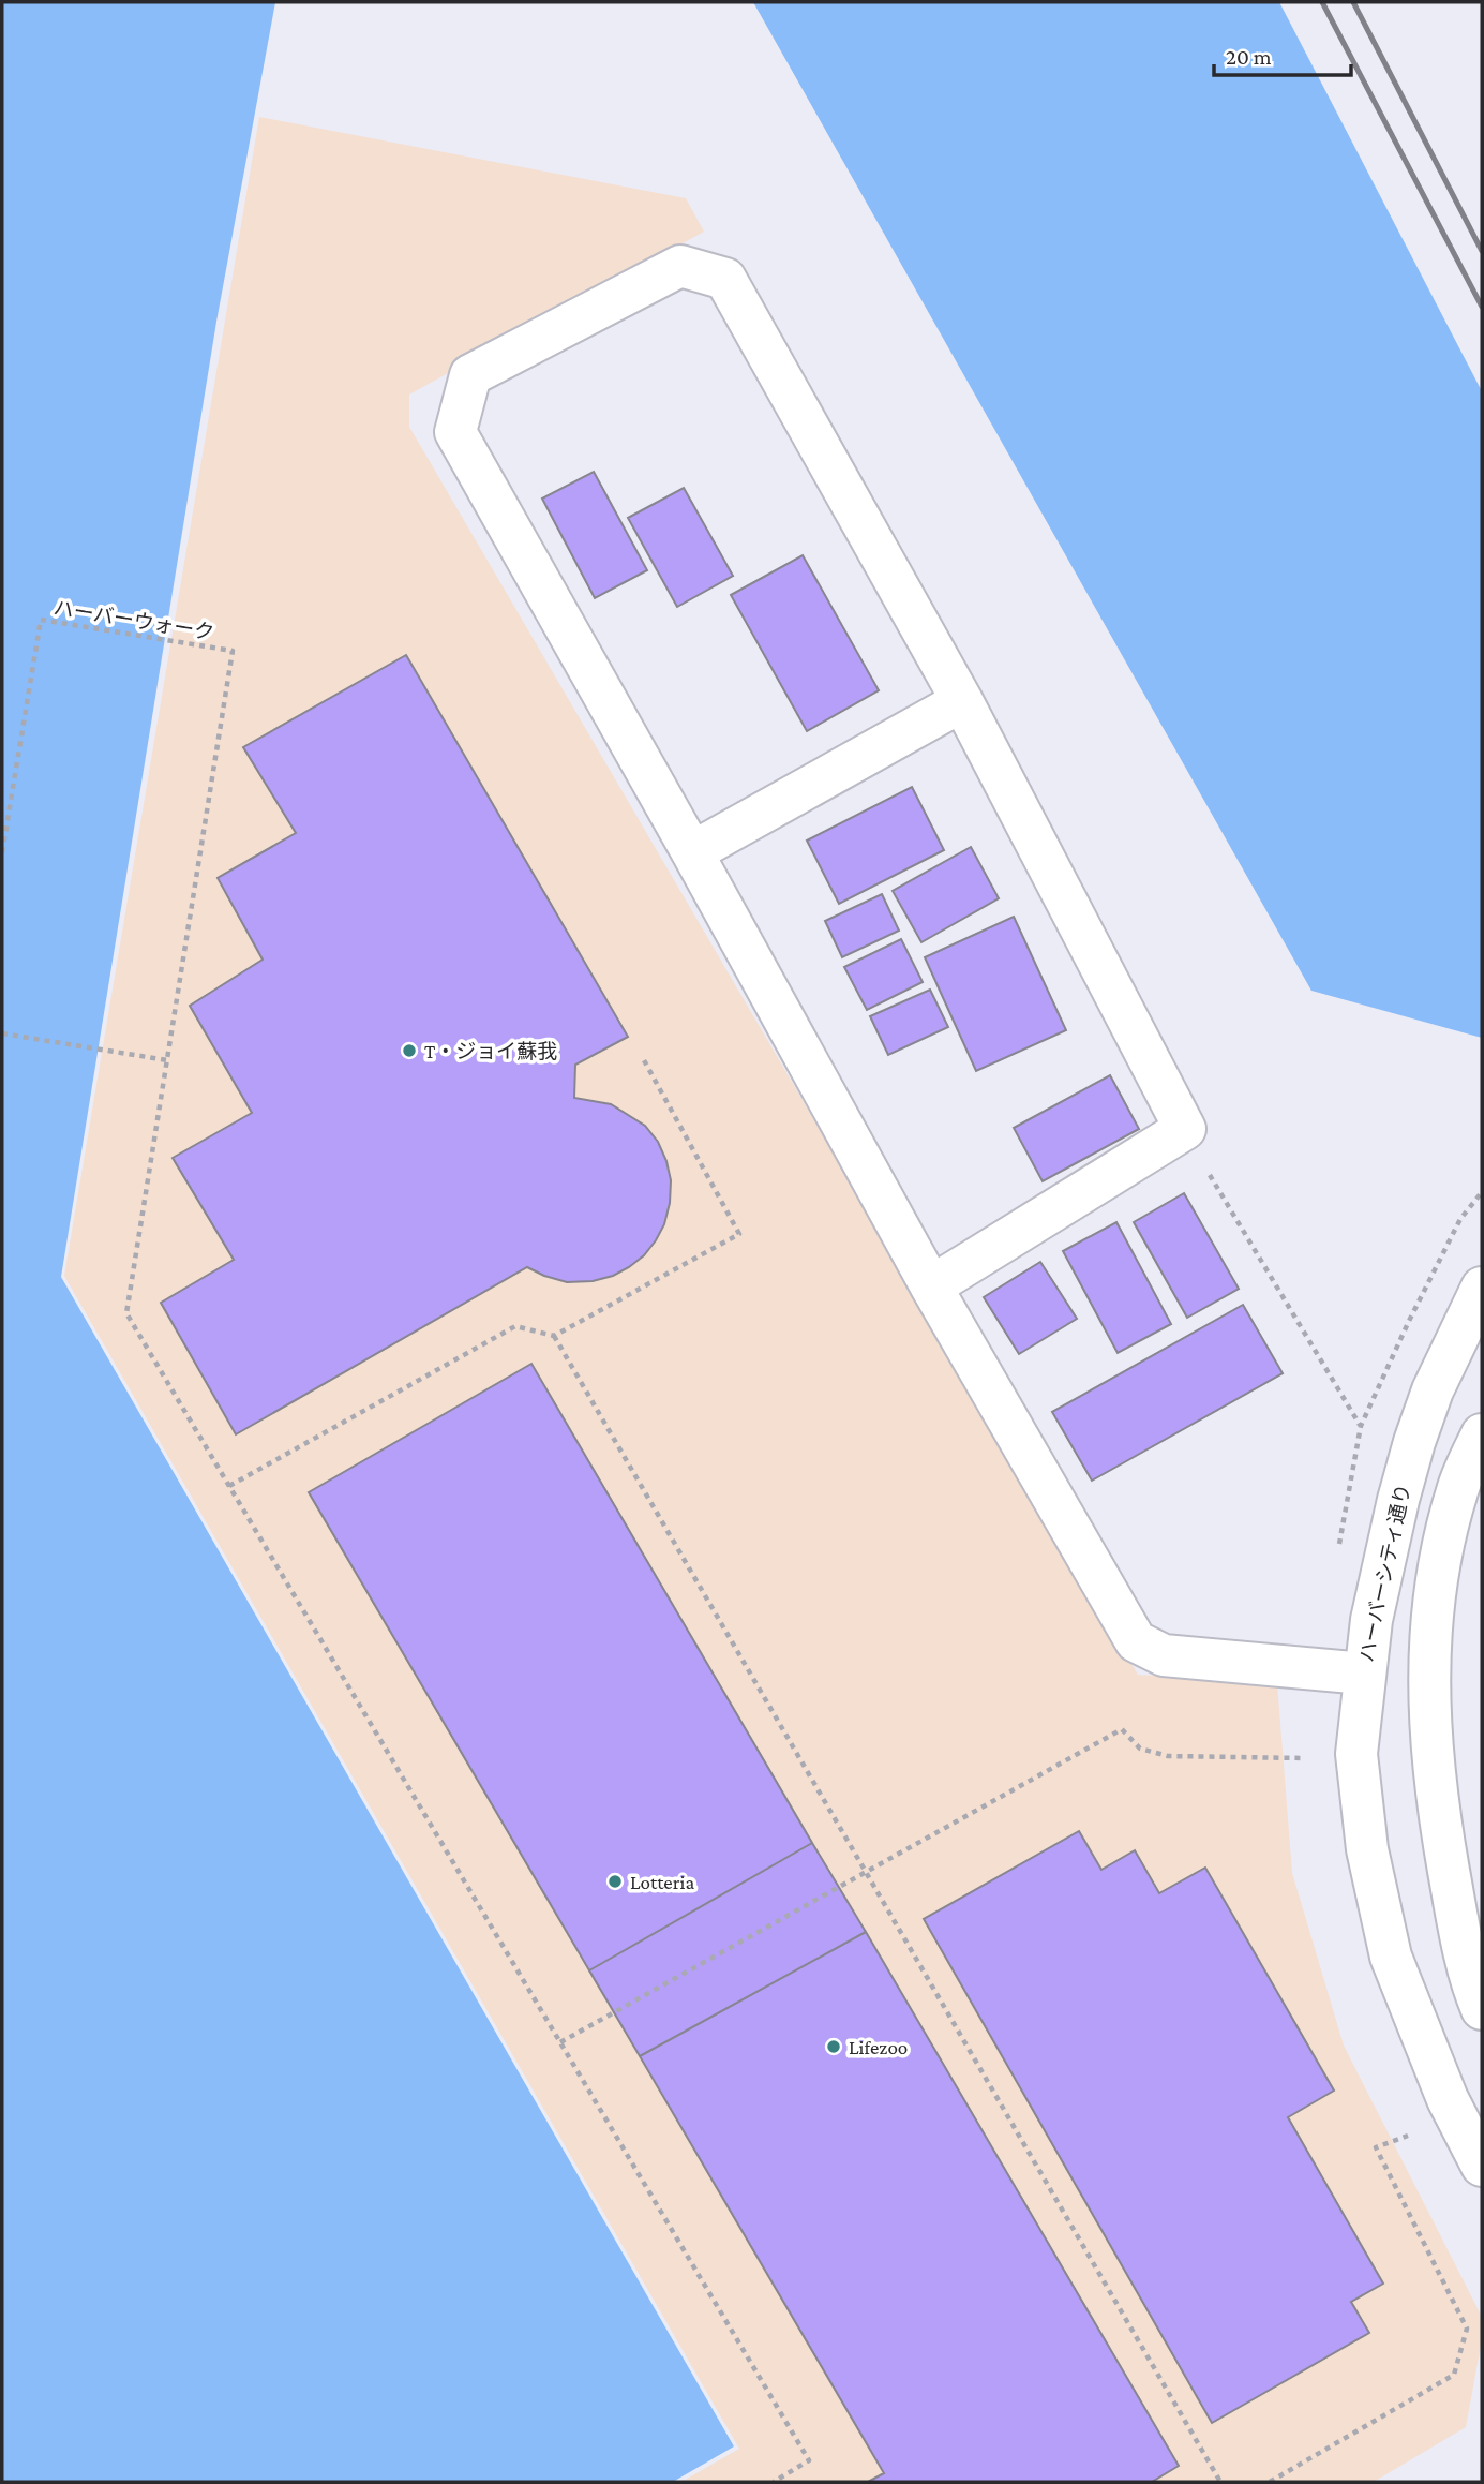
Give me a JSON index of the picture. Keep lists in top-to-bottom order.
{
  "streets": {
    "street": ["ハーバーシティ通り"],
    "path": ["ハーバーウォーク"]
  },
  "places": ["T・ジョイ蘇我", "Lotteria", "Lifezoo"],
  "scale_bar": "20 m"
}
